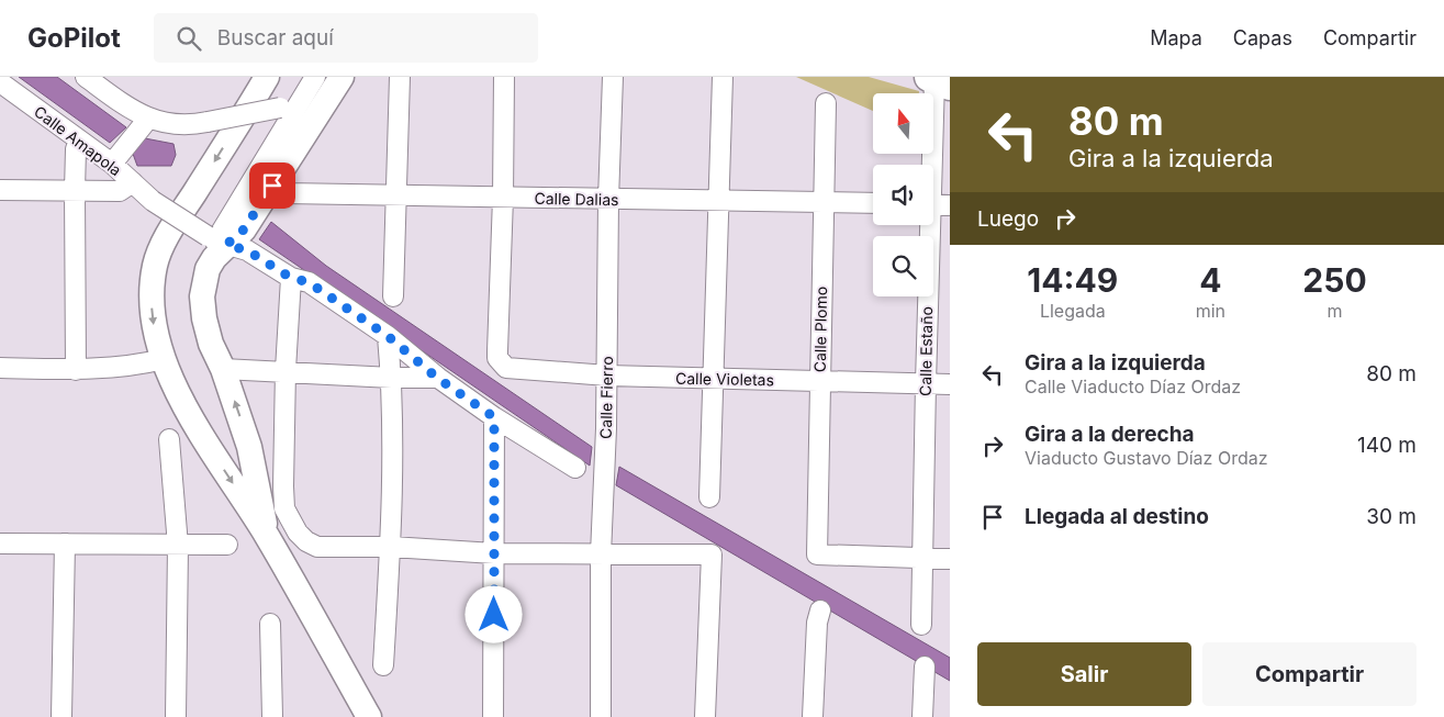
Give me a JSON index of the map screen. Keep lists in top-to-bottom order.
{
  "streets": {
    "street": [
      "Calle Amapola",
      "Calle Dalias",
      "Calle Plomo",
      "Calle Estaño",
      "Calle Violetas",
      "Calle Fierro"
    ]
  },
  "crossings": [
    ["Calle Dalias", "Calle Plomo"],
    ["Calle Dalias", "Calle Violetas"],
    ["Calle Dalias", "Calle Fierro"],
    ["Calle Plomo", "Calle Estaño"],
    ["Calle Plomo", "Calle Violetas"],
    ["Calle Estaño", "Calle Violetas"],
    ["Calle Violetas", "Calle Fierro"]
  ],
  "north": "top",
  "page": {
    "header": "GoPilot",
    "search": "Buscar aquí",
    "nav": ["Mapa", "Capas", "Compartir"],
    "turn": ["80 m", "Gira a la izquierda"],
    "then": "Luego",
    "eta": [
      "14:49",
      "Llegada",
      "4",
      "min",
      "250",
      "m"
    ],
    "list": [
      {
        "name": "Gira a la izquierda",
        "note": "Calle Viaducto Díaz Ordaz",
        "value": "80 m"
      },
      {
        "name": "Gira a la derecha",
        "note": "Viaducto Gustavo Díaz Ordaz",
        "value": "140 m"
      },
      {
        "name": "Llegada al destino",
        "value": "30 m"
      }
    ],
    "buttons": ["Salir", "Compartir"]
  }
}
